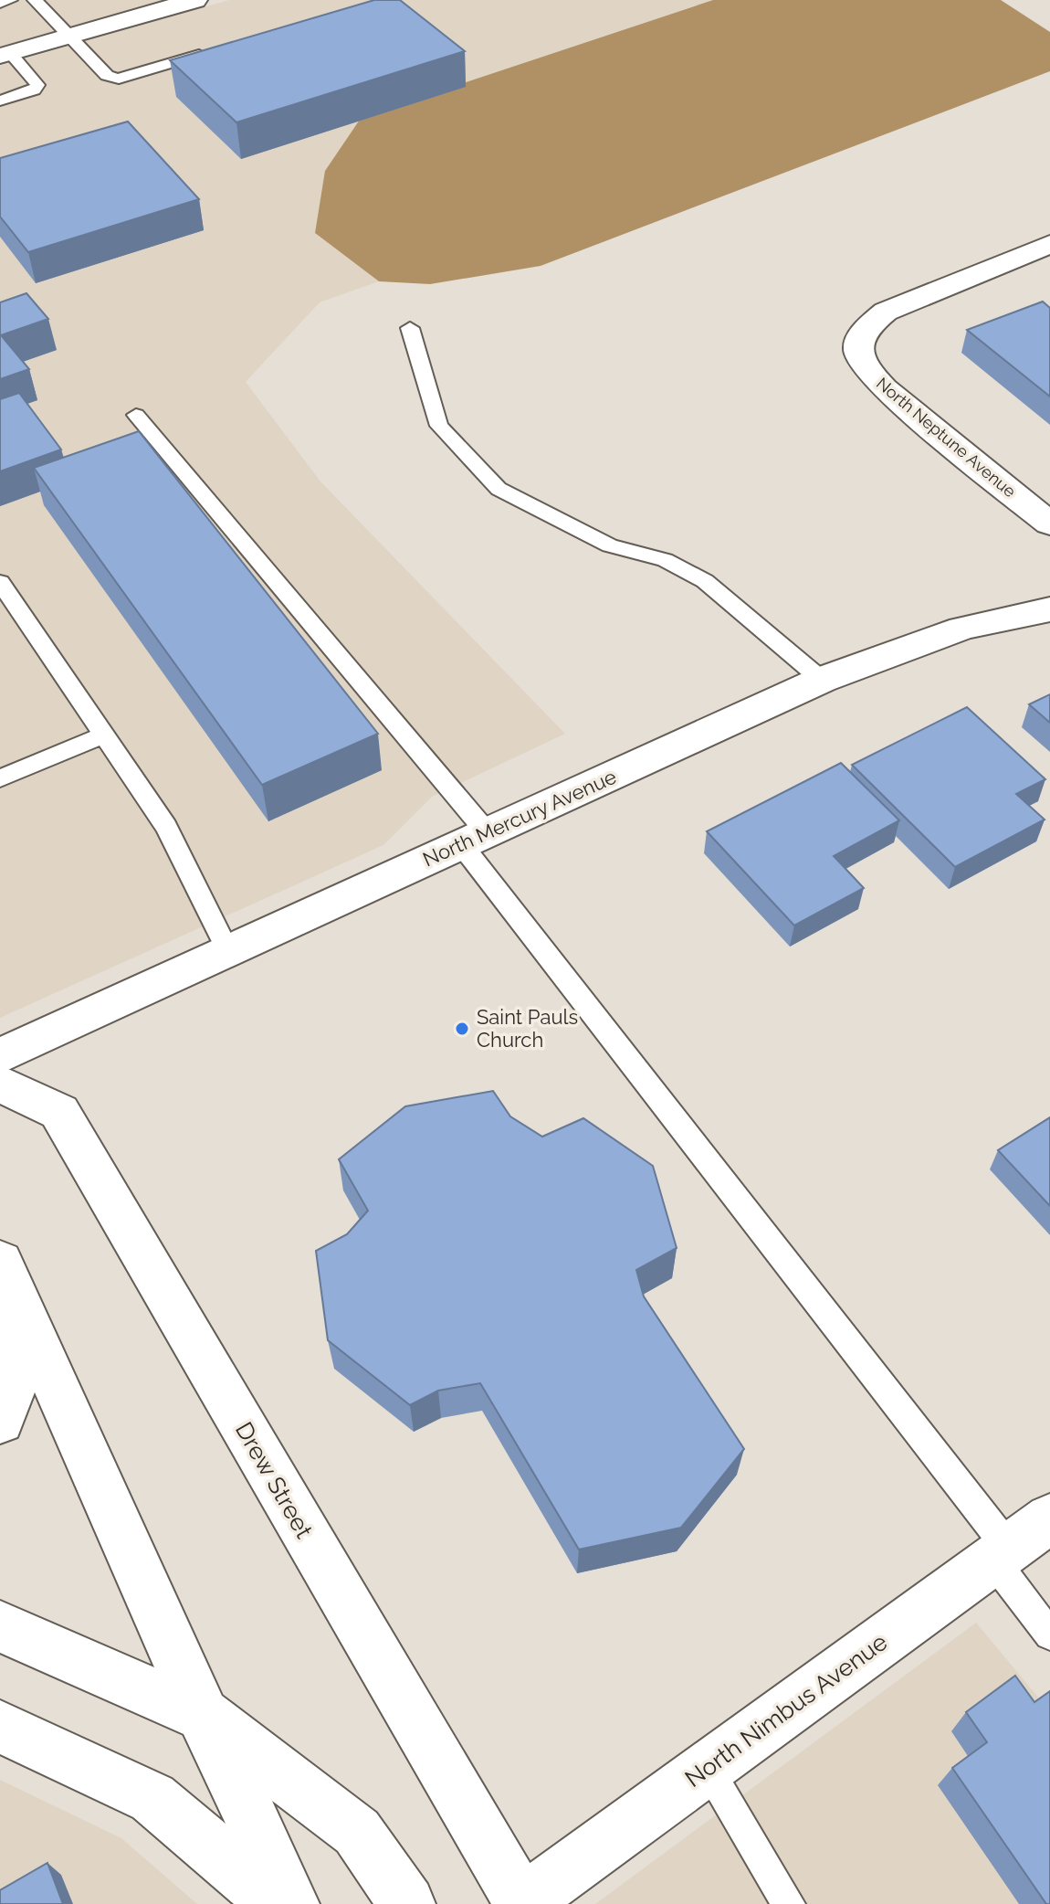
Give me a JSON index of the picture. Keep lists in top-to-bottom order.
{
  "streets": {
    "street": [
      "North Neptune Avenue",
      "North Mercury Avenue",
      "Drew Street",
      "North Nimbus Avenue"
    ]
  },
  "crossings": [
    ["Drew Street", "North Nimbus Avenue"]
  ],
  "places": ["Saint Pauls Church"]
}
